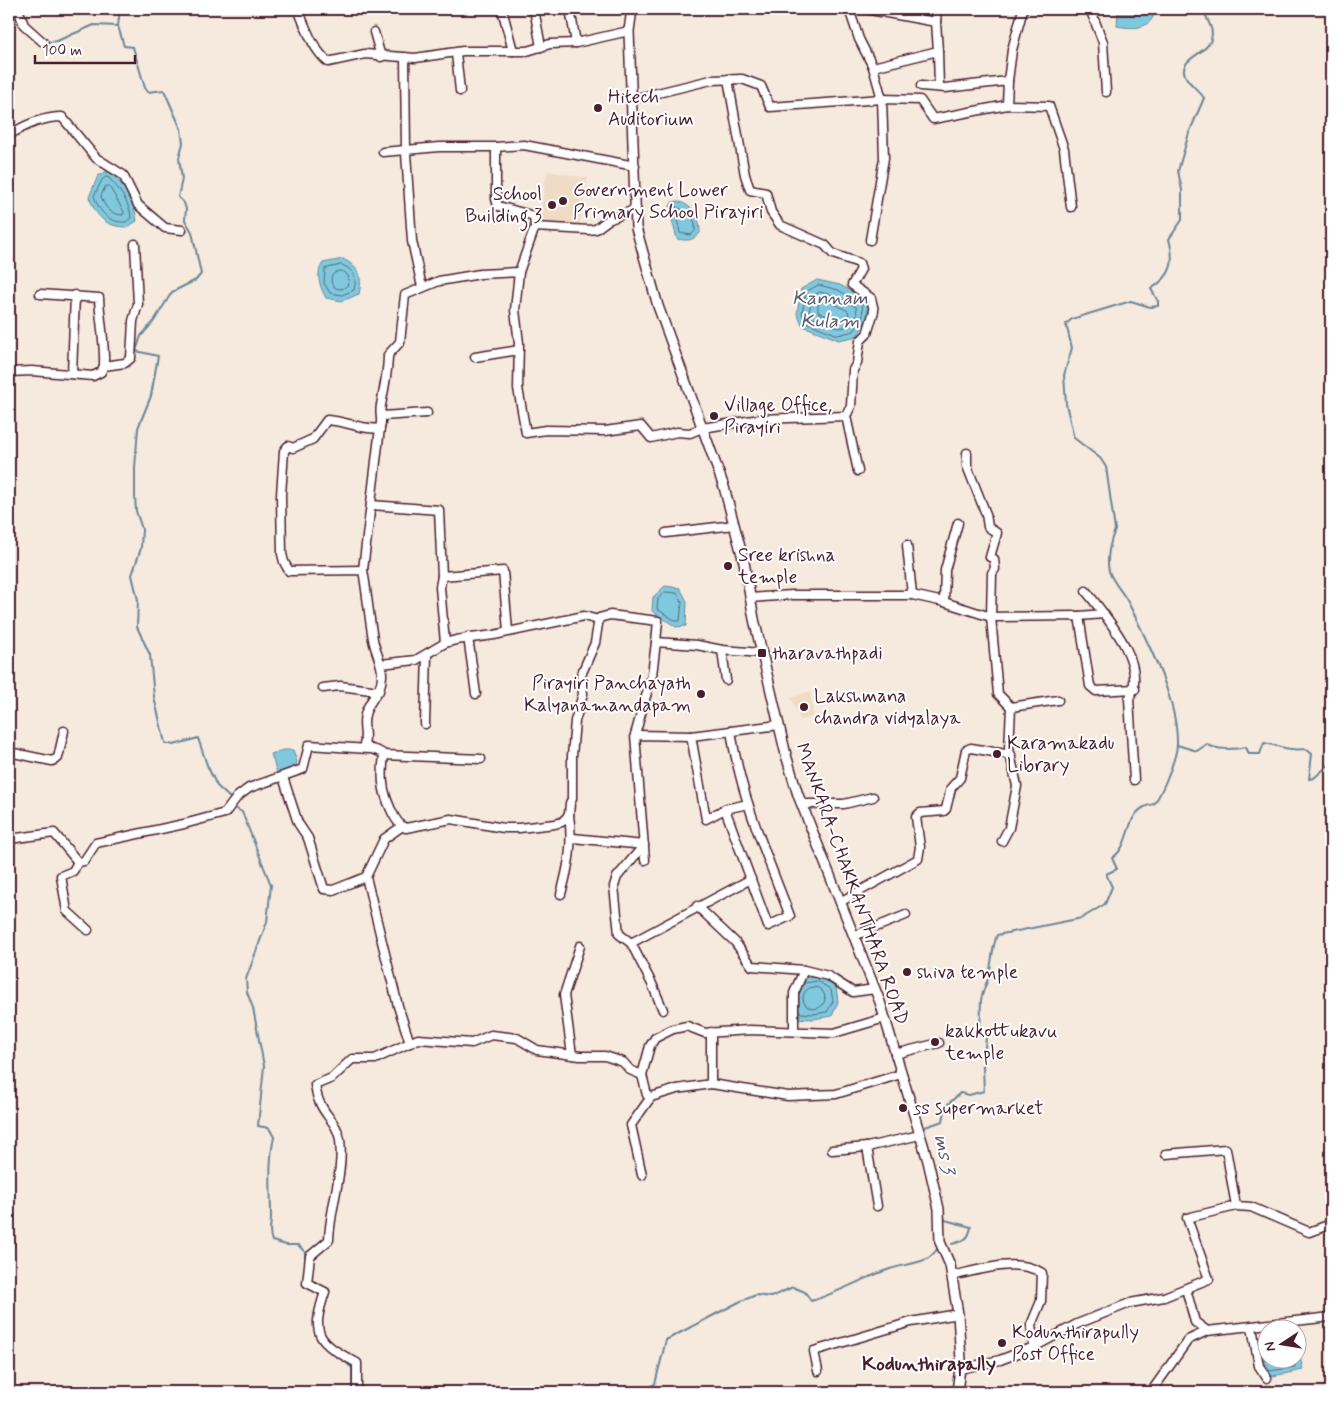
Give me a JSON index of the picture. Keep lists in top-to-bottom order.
{
  "streets": {
    "main road": ["MANKARA-CHAKKANTHARA ROAD"]
  },
  "districts": ["Kodunthirapally"],
  "water": ["Kannam Kulam", "ms 3"],
  "places": {
    "other": [
      "Hitech Auditorium",
      "Government Lower Primary School Pirayiri",
      "School Building 3",
      "Village Office, Pirayiri",
      "Sree krishna temple",
      "Pirayiri Panchayath Kalyanamandapam",
      "Lakshmana chandra vidyalaya",
      "Karamakadu Library",
      "shiva temple",
      "kakkottukavu temple",
      "ss supermarket",
      "Kodunthirapully Post Office"
    ],
    "transit": ["tharavathpadi"]
  },
  "scale_bar": "100 m",
  "north": "left"
}
